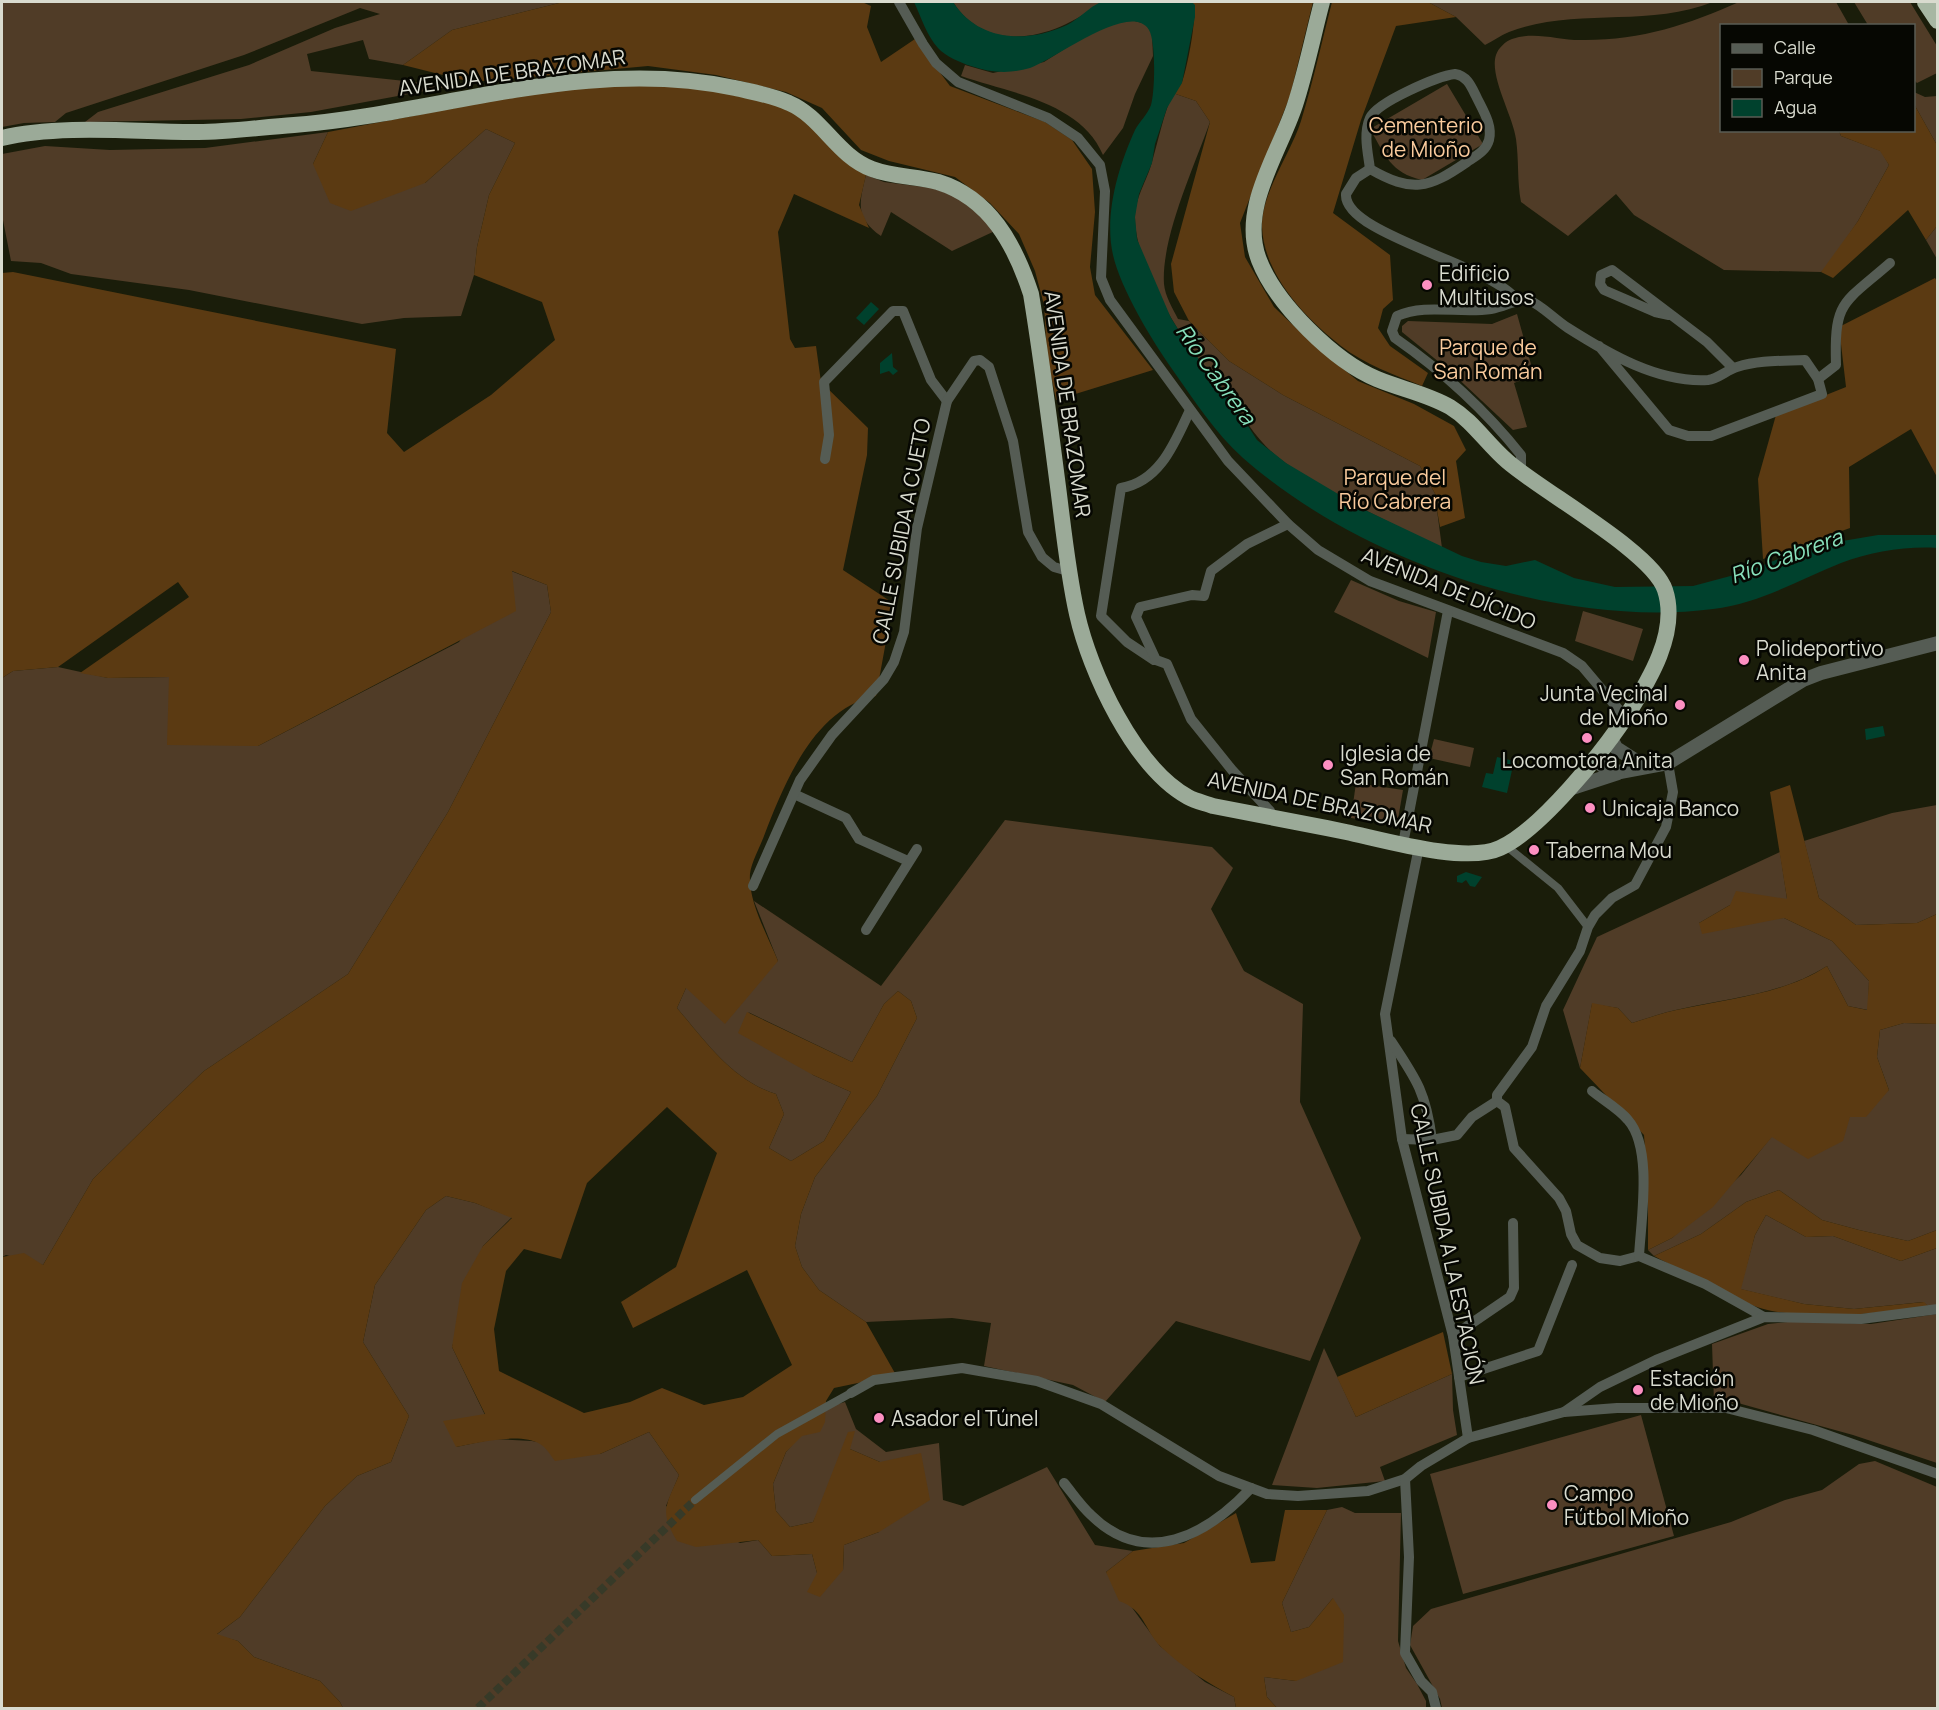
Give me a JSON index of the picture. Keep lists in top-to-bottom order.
{
  "streets": {
    "highway": ["AVENIDA DE BRAZOMAR"],
    "street": ["CALLE SUBIDA A CUETO", "AVENIDA DE DÍCIDO", "CALLE SUBIDA A LA ESTACIÓN"]
  },
  "crossings": [
    ["AVENIDA DE BRAZOMAR", "CALLE SUBIDA A CUETO"],
    ["AVENIDA DE BRAZOMAR", "AVENIDA DE DÍCIDO"],
    ["AVENIDA DE BRAZOMAR", "CALLE SUBIDA A LA ESTACIÓN"],
    ["AVENIDA DE DÍCIDO", "CALLE SUBIDA A LA ESTACIÓN"]
  ],
  "water": ["Río Cabrera"],
  "parks": ["Cementerio de Mioño", "Parque de San Román", "Parque del Río Cabrera"],
  "places": [
    "Edificio Multiusos",
    "Polideportivo Anita",
    "Junta Vecinal de Mioño",
    "Locomotora Anita",
    "Iglesia de San Román",
    "Unicaja Banco",
    "Taberna Mou",
    "Estación de Mioño",
    "Asador el Túnel",
    "Campo Fútbol Mioño"
  ],
  "legend": ["Calle", "Parque", "Agua"]
}
